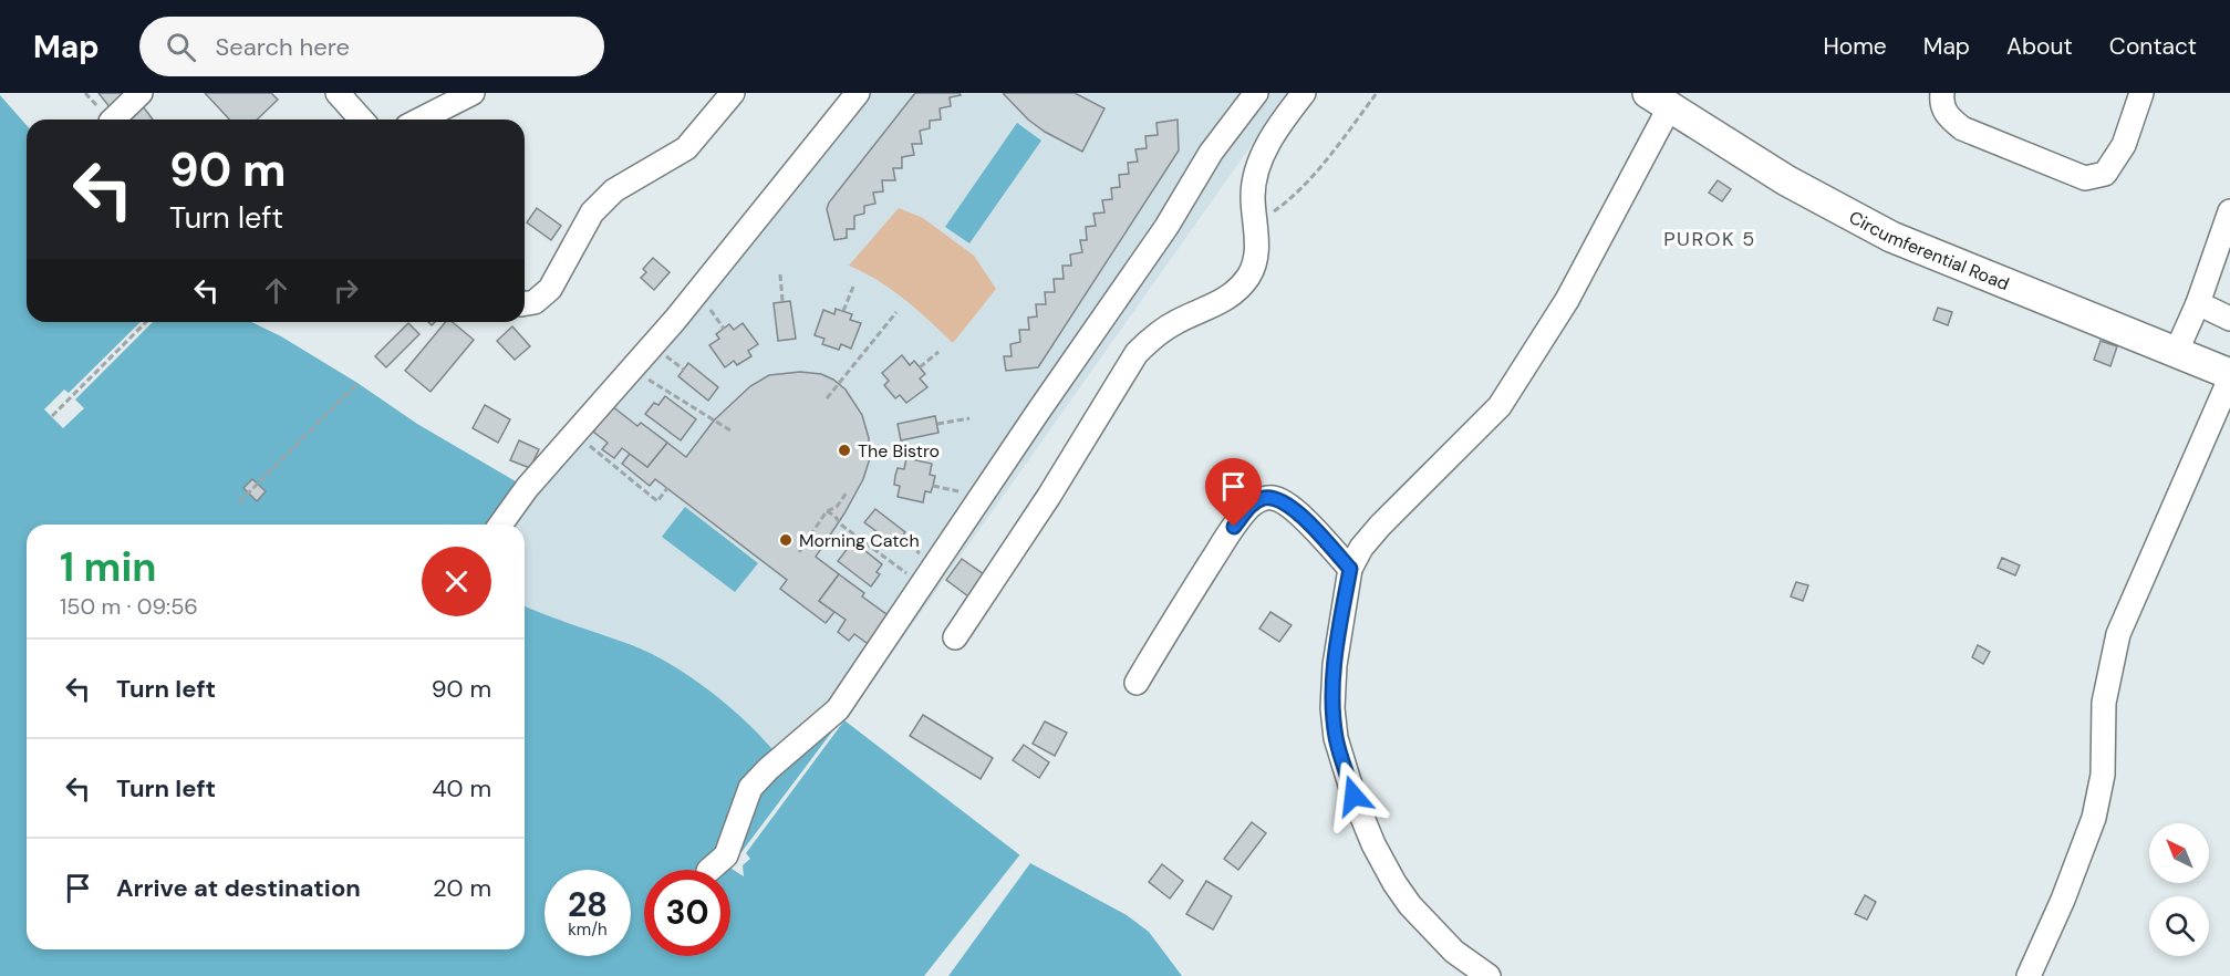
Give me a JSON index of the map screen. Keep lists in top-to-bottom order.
{
  "streets": {
    "main road": ["Circumferential Road"]
  },
  "districts": ["PUROK 5"],
  "places": ["The Bistro", "Morning Catch"],
  "north": "top left",
  "page": {
    "header": "Map",
    "search": "Search here",
    "nav": [
      "Home",
      "Map",
      "About",
      "Contact"
    ],
    "turn": ["90 m", "Turn left"],
    "heading": ["1 min", "150 m · 09:56"],
    "list": [
      {
        "name": "Turn left",
        "value": "90 m"
      },
      {
        "name": "Turn left",
        "value": "40 m"
      },
      {
        "name": "Arrive at destination",
        "value": "20 m"
      }
    ],
    "speed": "28 km/h",
    "limit": "30"
  }
}
